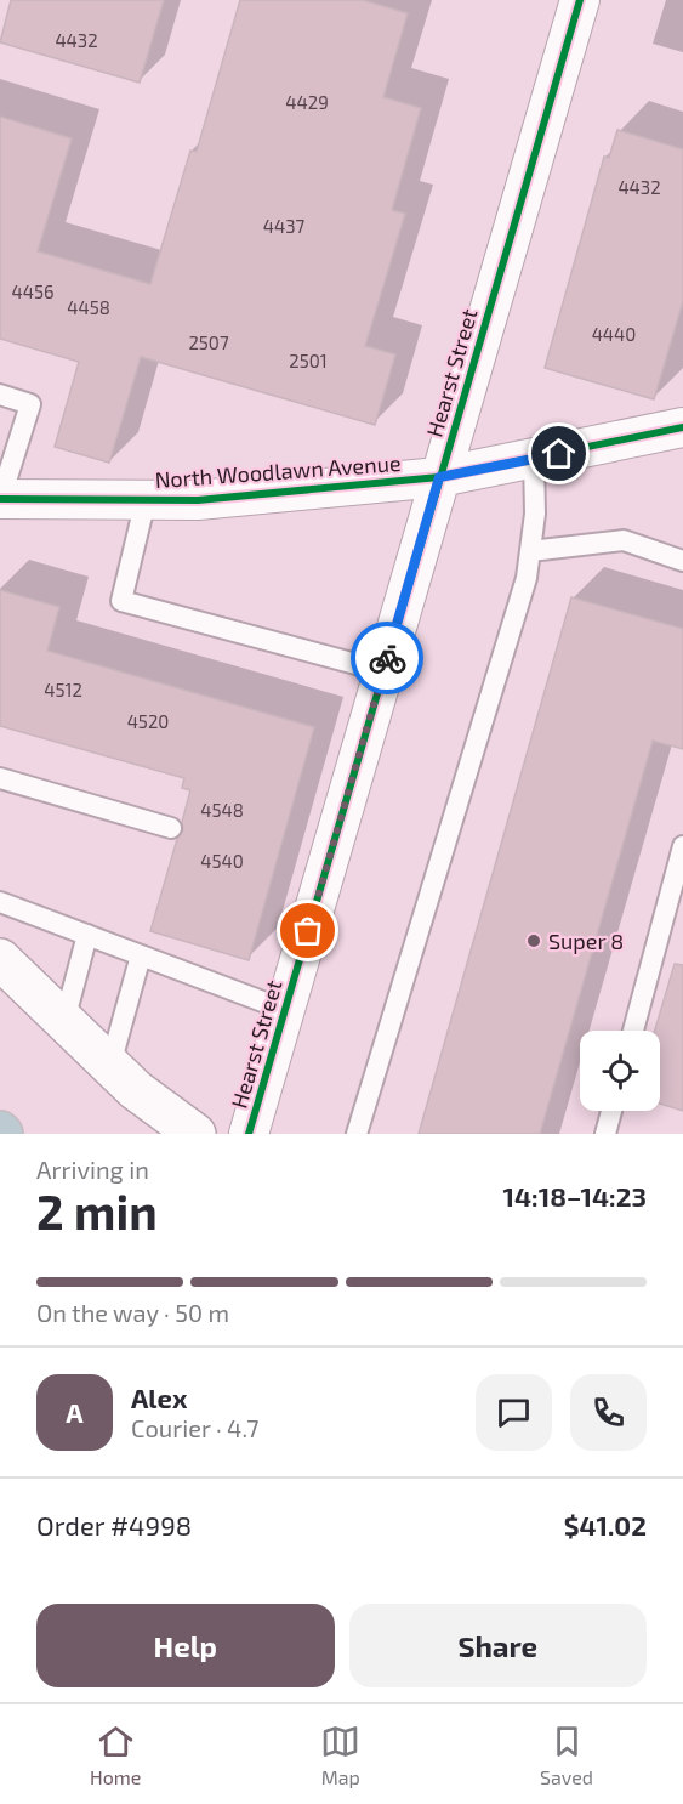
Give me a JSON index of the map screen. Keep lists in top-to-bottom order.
{
  "streets": {
    "street": ["Hearst Street", "North Woodlawn Avenue"]
  },
  "crossings": [
    ["Hearst Street", "North Woodlawn Avenue"]
  ],
  "places": ["Super 8"],
  "house_numbers": [
    "4432",
    "4429",
    "4432",
    "4437",
    "4456",
    "4458",
    "4440",
    "2507",
    "2501",
    "4512",
    "4520",
    "4548",
    "4540"
  ],
  "page": {
    "heading": ["2 min", "Arriving in", "14:18–14:23"],
    "panel": [
      "Alex",
      "Courier · 4.7",
      "Order #4998",
      "$41.02"
    ],
    "bar": "On the way · 50 m",
    "round": "A",
    "buttons": ["Help", "Share"],
    "tabs": ["Home", "Map", "Saved"]
  }
}
